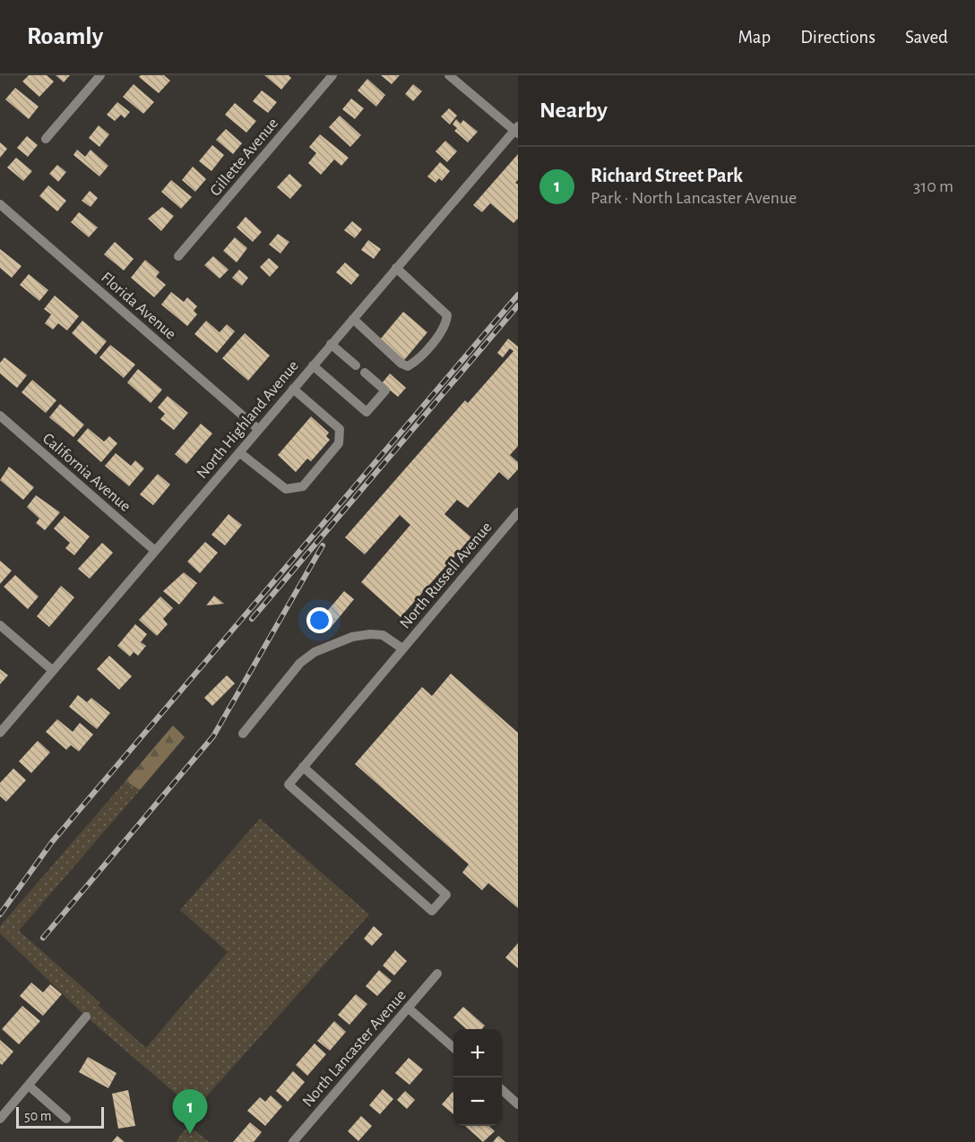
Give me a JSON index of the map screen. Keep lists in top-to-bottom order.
{
  "streets": {
    "street": [
      "Gillette Avenue",
      "Florida Avenue",
      "North Highland Avenue",
      "California Avenue",
      "North Russell Avenue",
      "North Lancaster Avenue"
    ]
  },
  "crossings": [
    ["Florida Avenue", "North Highland Avenue"],
    ["North Highland Avenue", "California Avenue"]
  ],
  "scale_bar": "50 m",
  "page": {
    "header": "Roamly",
    "nav": ["Map", "Directions", "Saved"],
    "heading": "Nearby",
    "list": [
      {
        "mark": "1",
        "name": "Richard Street Park",
        "note": "Park · North Lancaster Avenue",
        "value": "310 m"
      }
    ],
    "map_buttons": ["+", "−"],
    "pins": "1",
    "scale": "50 m"
  }
}
